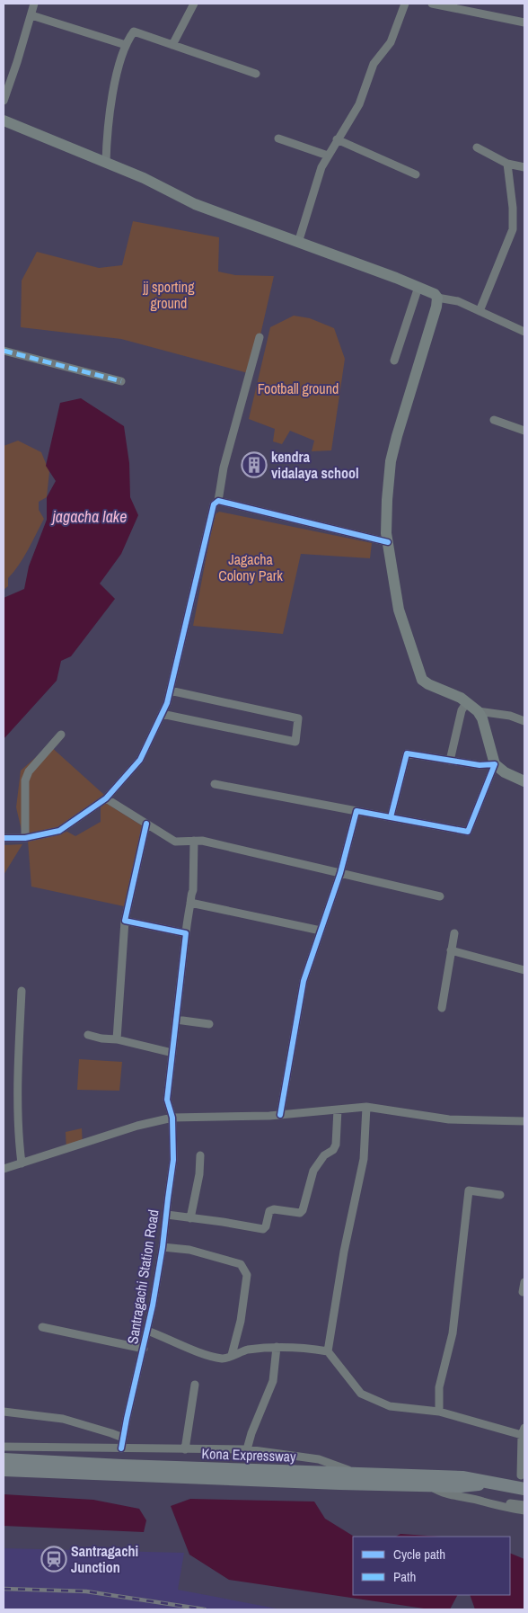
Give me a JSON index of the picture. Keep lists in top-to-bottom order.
{
  "streets": {
    "highway": ["Kona Expressway"],
    "street": ["Santragachi Station Road"]
  },
  "water": ["jagacha lake"],
  "parks": ["jj sporting ground", "Football ground", "Jagacha Colony Park"],
  "places": {
    "building": ["kendra vidalaya school"],
    "station": ["Santragachi Junction"]
  },
  "legend": ["Cycle path", "Path"]
}
